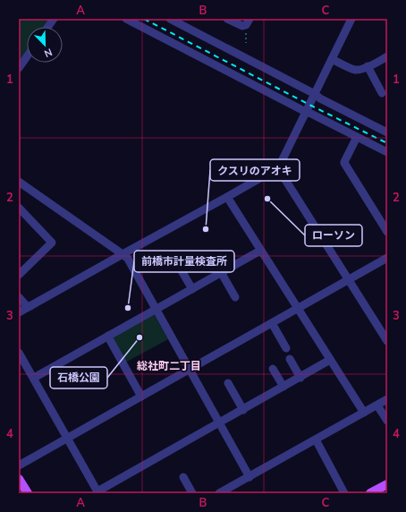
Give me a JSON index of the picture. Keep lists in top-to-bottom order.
{
  "districts": ["総社町二丁目"],
  "places": [
    "ローソン",
    "クスリのアオキ",
    "前橋市計量検査所",
    "石橋公園"
  ],
  "north": "bottom right",
  "grid": {
    "columns": ["A", "B", "C"],
    "rows": [
      "1",
      "2",
      "3",
      "4"
    ]
  }
}
